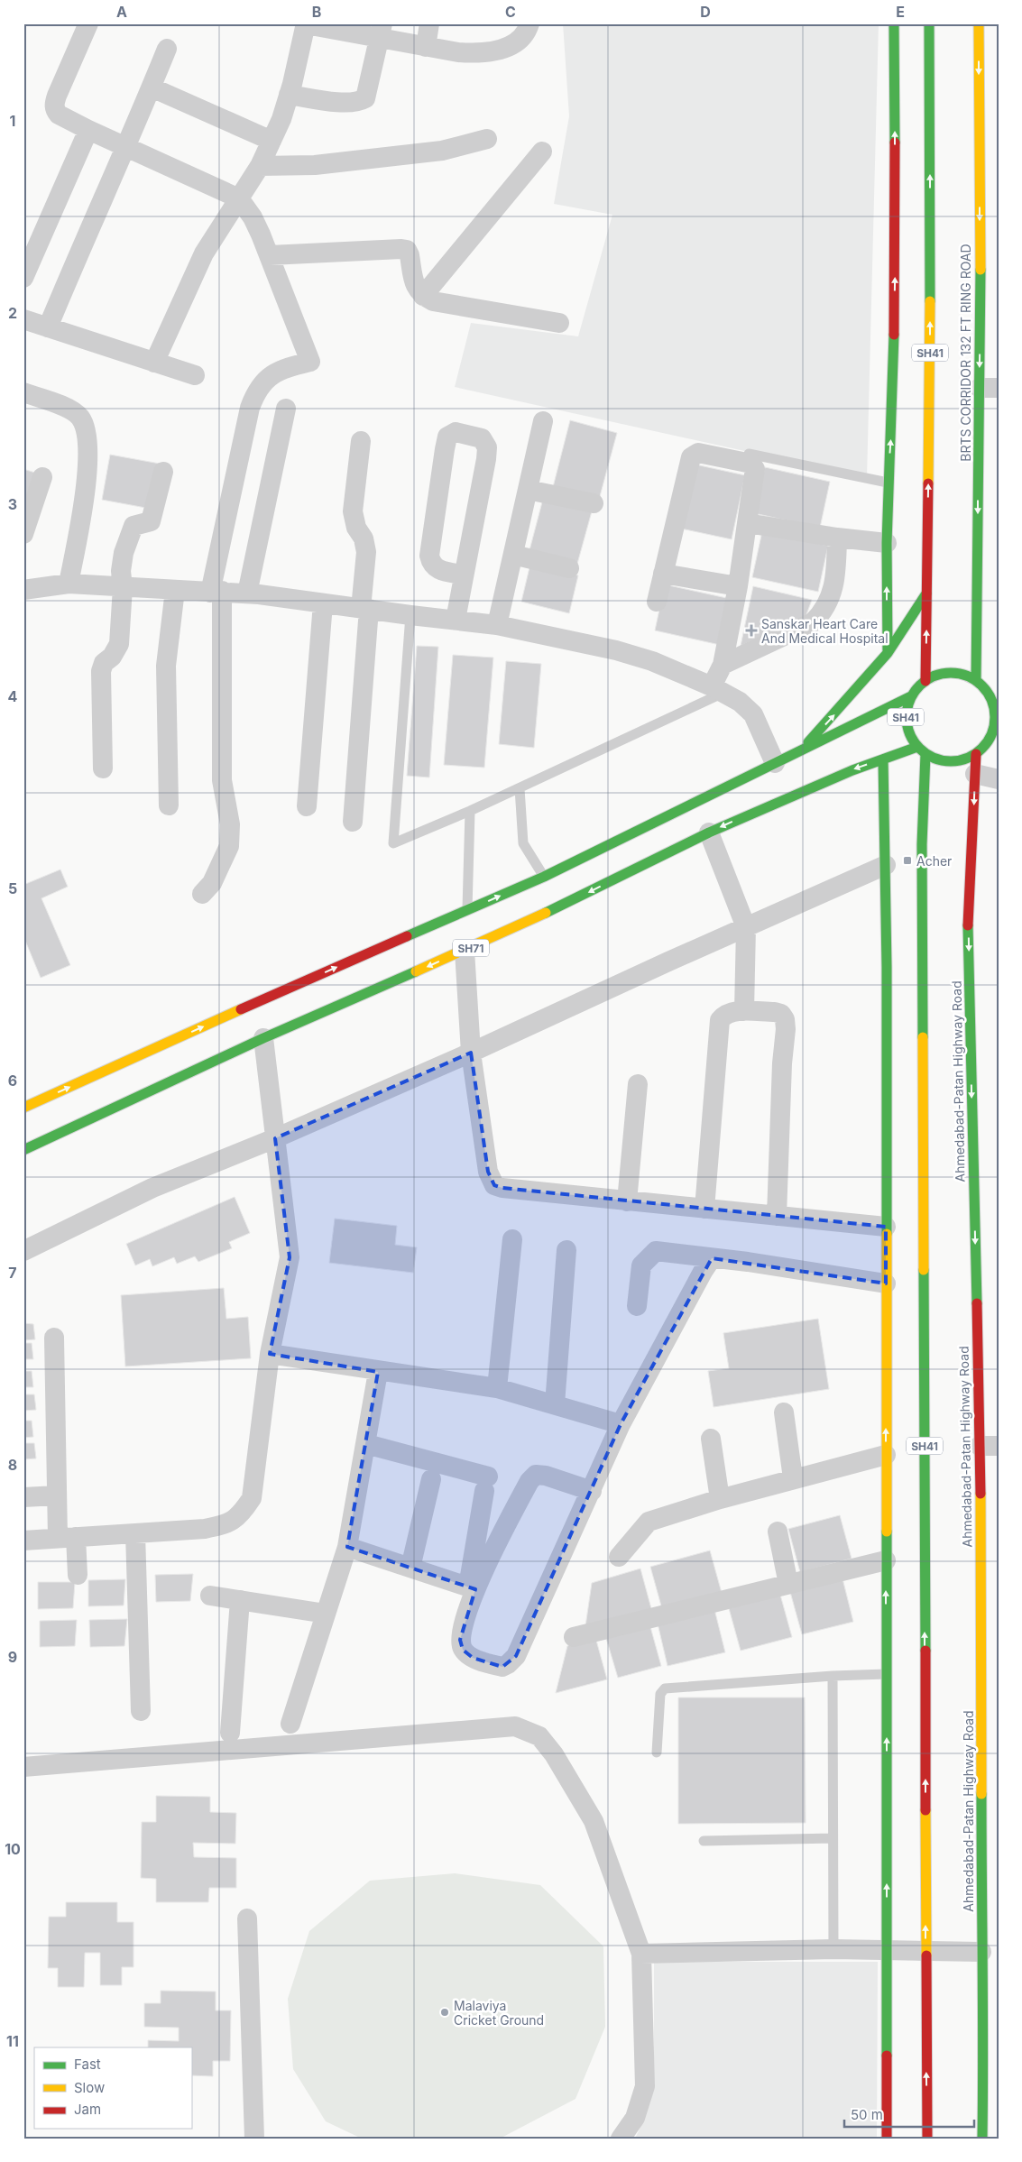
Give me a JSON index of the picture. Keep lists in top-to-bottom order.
{
  "streets": {
    "main road": [
      "SH41",
      "BRTS CORRIDOR 132 FT RING ROAD",
      "SH71",
      "Ahmedabad-Patan Highway Road"
    ]
  },
  "crossings": [
    ["SH41", "BRTS CORRIDOR 132 FT RING ROAD"],
    ["SH41", "SH71"],
    ["SH41", "Ahmedabad-Patan Highway Road"],
    ["BRTS CORRIDOR 132 FT RING ROAD", "SH71"],
    ["BRTS CORRIDOR 132 FT RING ROAD", "Ahmedabad-Patan Highway Road"],
    ["SH71", "Ahmedabad-Patan Highway Road"]
  ],
  "places": {
    "health": ["Sanskar Heart Care And Medical Hospital"],
    "transit": ["Acher"],
    "other": ["Malaviya Cricket Ground"]
  },
  "legend": ["Fast", "Slow", "Jam"],
  "scale_bar": "50 m",
  "grid": {
    "columns": [
      "A",
      "B",
      "C",
      "D",
      "E"
    ],
    "rows": [
      "1",
      "2",
      "3",
      "4",
      "5",
      "6",
      "7",
      "8",
      "9",
      "10",
      "11"
    ]
  }
}
